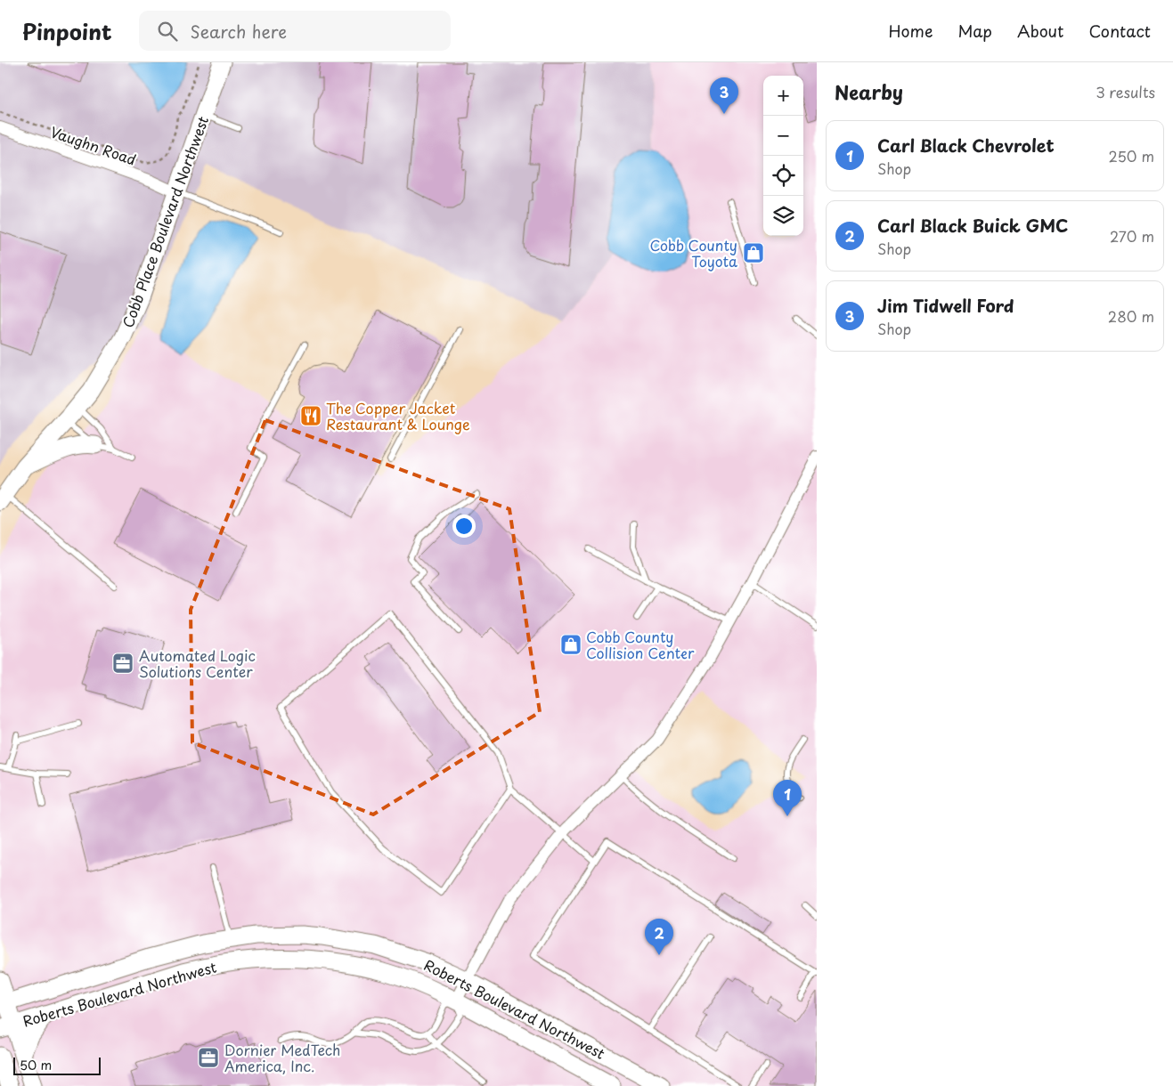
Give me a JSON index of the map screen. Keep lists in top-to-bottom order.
{
  "streets": {
    "street": ["Vaughn Road", "Cobb Place Boulevard Northwest", "Roberts Boulevard Northwest"]
  },
  "crossings": [
    ["Vaughn Road", "Cobb Place Boulevard Northwest"]
  ],
  "places": {
    "shop": ["Cobb County Toyota", "Cobb County Collision Center"],
    "restaurant": ["The Copper Jacket Restaurant & Lounge"],
    "office": ["Automated Logic Solutions Center", "Dornier MedTech America, Inc."]
  },
  "scale_bar": "50 m",
  "page": {
    "header": "Pinpoint",
    "search": "Search here",
    "nav": [
      "Home",
      "Map",
      "About",
      "Contact"
    ],
    "heading": ["Nearby", "3 results"],
    "map_buttons": ["+", "−"],
    "pins": ["3", "1", "2"],
    "list": [
      {
        "mark": "1",
        "name": "Carl Black Chevrolet",
        "note": "Shop",
        "value": "250 m"
      },
      {
        "mark": "2",
        "name": "Carl Black Buick GMC",
        "note": "Shop",
        "value": "270 m"
      },
      {
        "mark": "3",
        "name": "Jim Tidwell Ford",
        "note": "Shop",
        "value": "280 m"
      }
    ],
    "scale": "50 m"
  }
}
